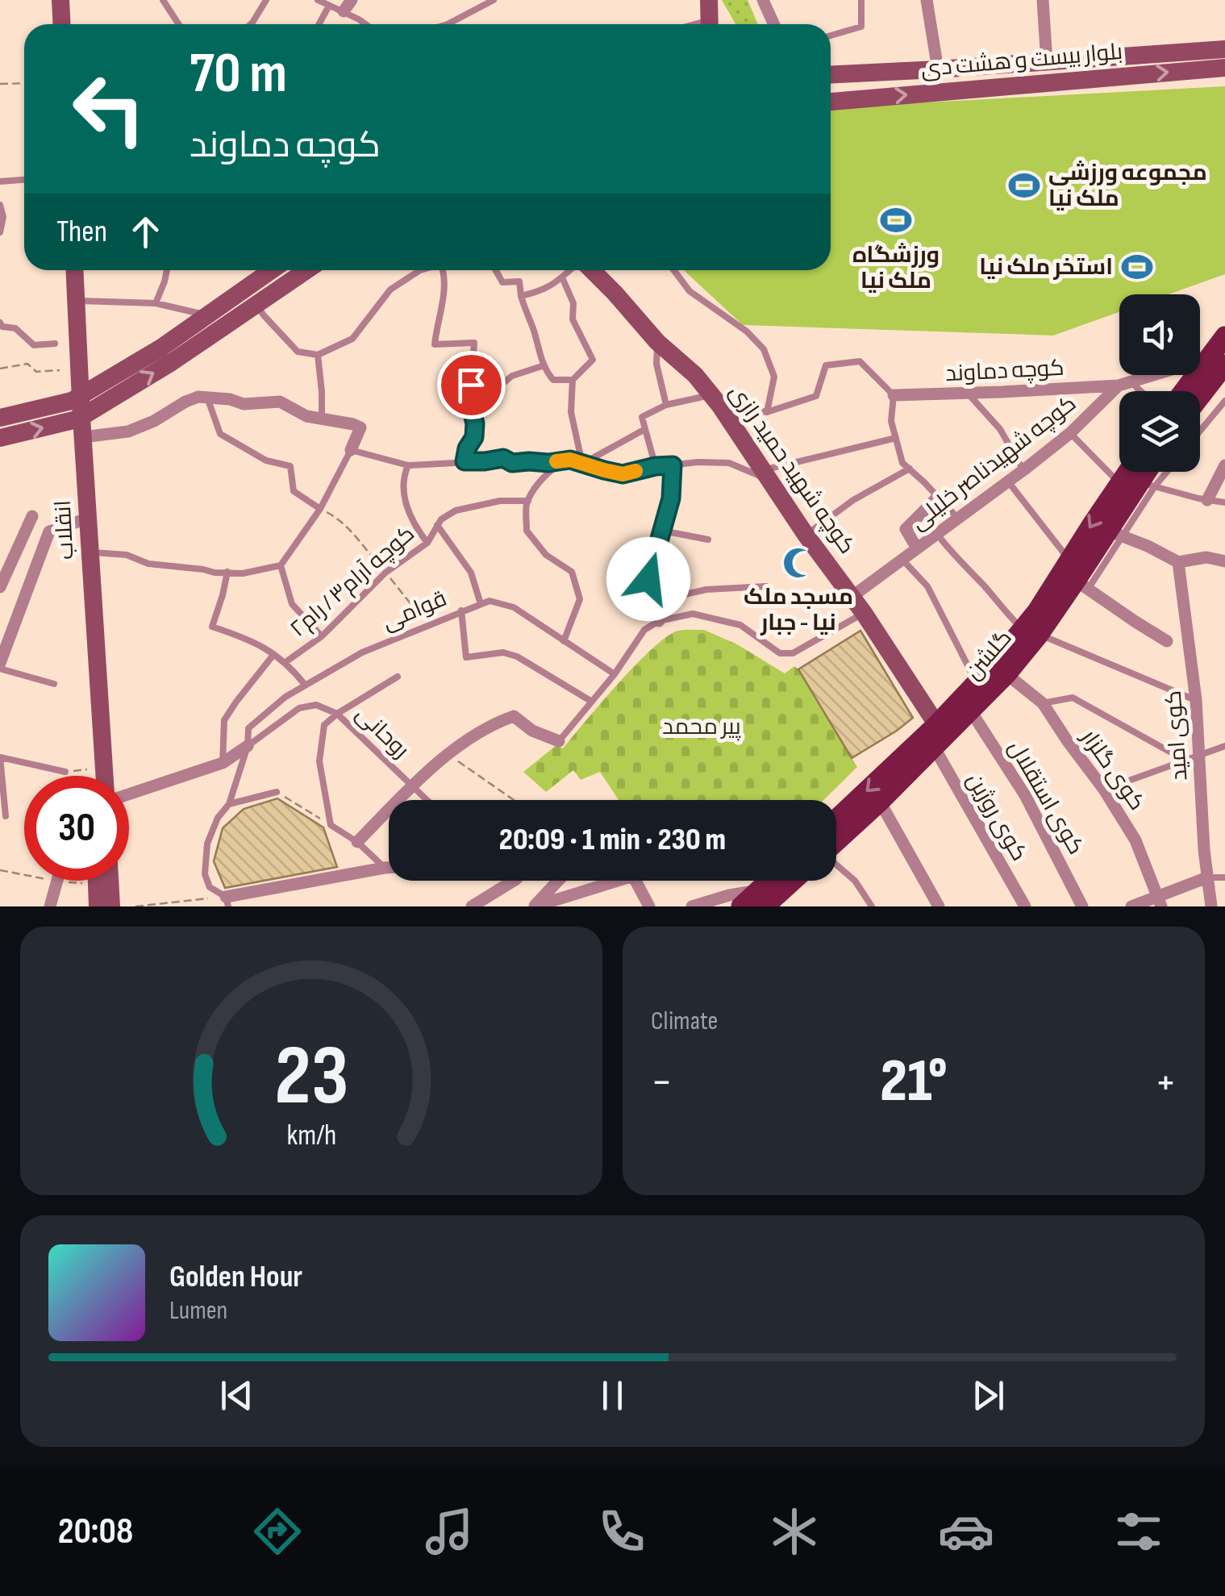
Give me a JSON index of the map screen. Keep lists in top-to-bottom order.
{
  "streets": {
    "main road": [
      "بلوار بیست و هشت دی",
      "کوچه شهید حمید رازی",
      "انقلاب",
      "گلشن"
    ],
    "street": [
      "کوچه دماوند",
      "کوچه شهیدناصر خلیلی",
      "کوی امید",
      "کوی گلزار",
      "کوی استقلال",
      "کوی روژین"
    ],
    "lane": ["کوچه آرام۳ / رام۲", "قوامی", "روحانی"]
  },
  "crossings": [
    ["کوچه دماوند", "کوچه شهیدناصر خلیلی"],
    ["کوچه شهیدناصر خلیلی", "کوچه شهید حمید رازی"],
    ["کوچه شهید حمید رازی", "گلشن"],
    ["کوچه شهید حمید رازی", "کوی روژین"],
    ["قوامی", "روحانی"],
    ["گلشن", "کوی گلزار"],
    ["گلشن", "کوی استقلال"],
    ["گلشن", "کوی روژین"]
  ],
  "parks": ["پیر محمد"],
  "places": {
    "sports": ["مجموعه ورزشی ملک نیا", "ورزشگاه ملک نیا", "استخر ملک نیا"],
    "mosque": ["مسجد ملک نیا - جبار"]
  },
  "page": {
    "turn": ["70 m", "کوچه دماوند"],
    "then": "Then",
    "limit": "30",
    "trip": "20:09 · 1 min · 230 m",
    "tile": "Climate",
    "heat": ["−", "21°", "+"],
    "song": ["Golden Hour", "Lumen"],
    "tabs": "20:08",
    "gauge": ["23", "km/h"]
  }
}
